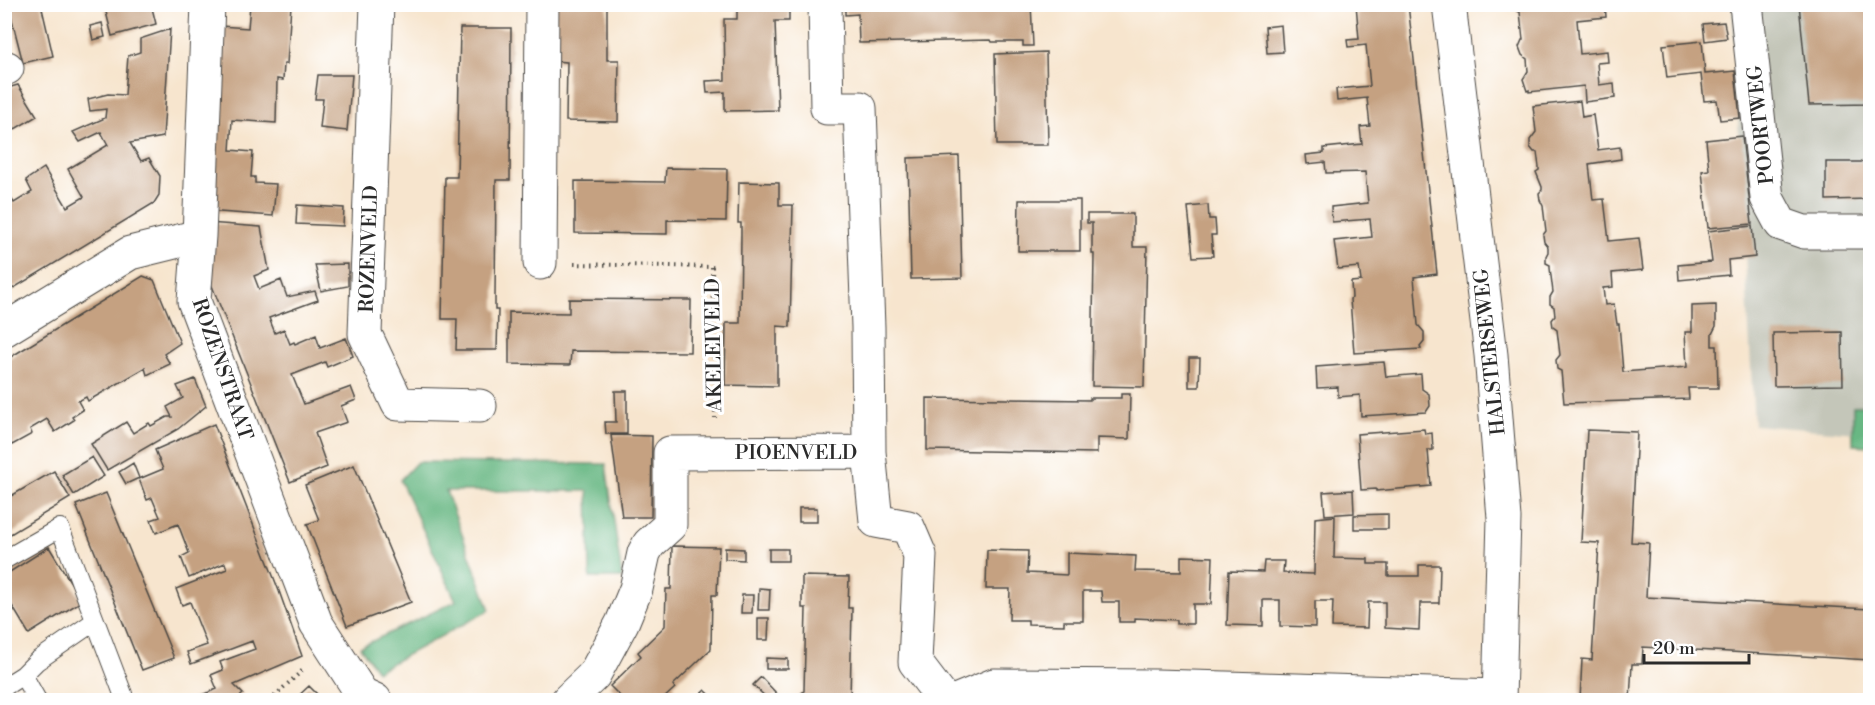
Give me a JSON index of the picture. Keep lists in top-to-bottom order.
{
  "streets": {
    "street": [
      "POORTWEG",
      "ROZENVELD",
      "HALSTERSEWEG",
      "ROZENSTRAAT",
      "PIOENVELD"
    ],
    "path": ["AKELEIVELD"]
  },
  "crossings": [
    ["AKELEIVELD", "PIOENVELD"]
  ],
  "scale_bar": "20 m"
}
